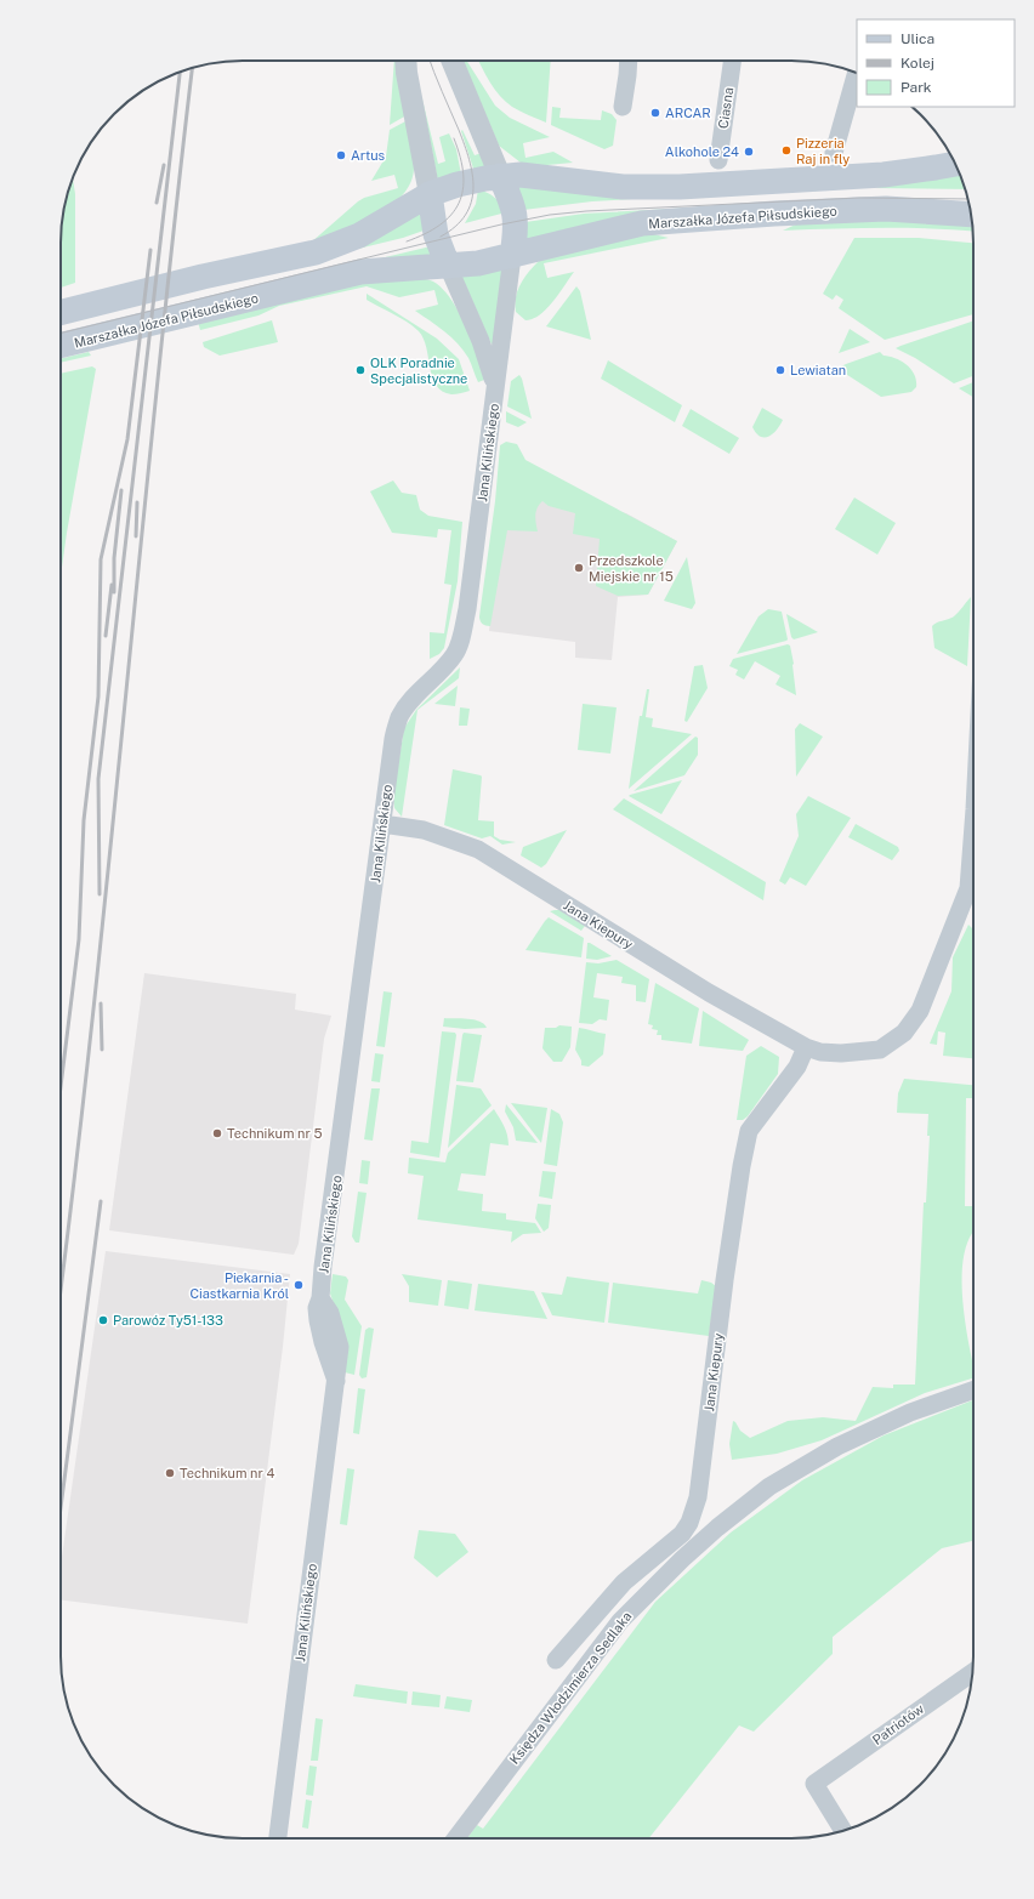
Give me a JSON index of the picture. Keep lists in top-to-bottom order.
{
  "streets": {
    "main road": ["Marszałka Józefa Piłsudskiego"],
    "street": [
      "Ciasna",
      "Jana Kilińskiego",
      "Jana Kiepury",
      "Księdza Włodzimierza Sedlaka",
      "Patriotów"
    ]
  },
  "crossings": [
    ["Marszałka Józefa Piłsudskiego", "Jana Kilińskiego"],
    ["Jana Kilińskiego", "Jana Kiepury"]
  ],
  "places": [
    "ARCAR",
    "Pizzeria Raj in fly",
    "Alkohole 24",
    "Artus",
    "OLK Poradnie Specjalistyczne",
    "Lewiatan",
    "Przedszkole Miejskie nr 15",
    "Technikum nr 5",
    "Piekarnia - Ciastkarnia Król",
    "Parowóz Ty51-133",
    "Technikum nr 4"
  ],
  "legend": ["Ulica", "Kolej", "Park"]
}
